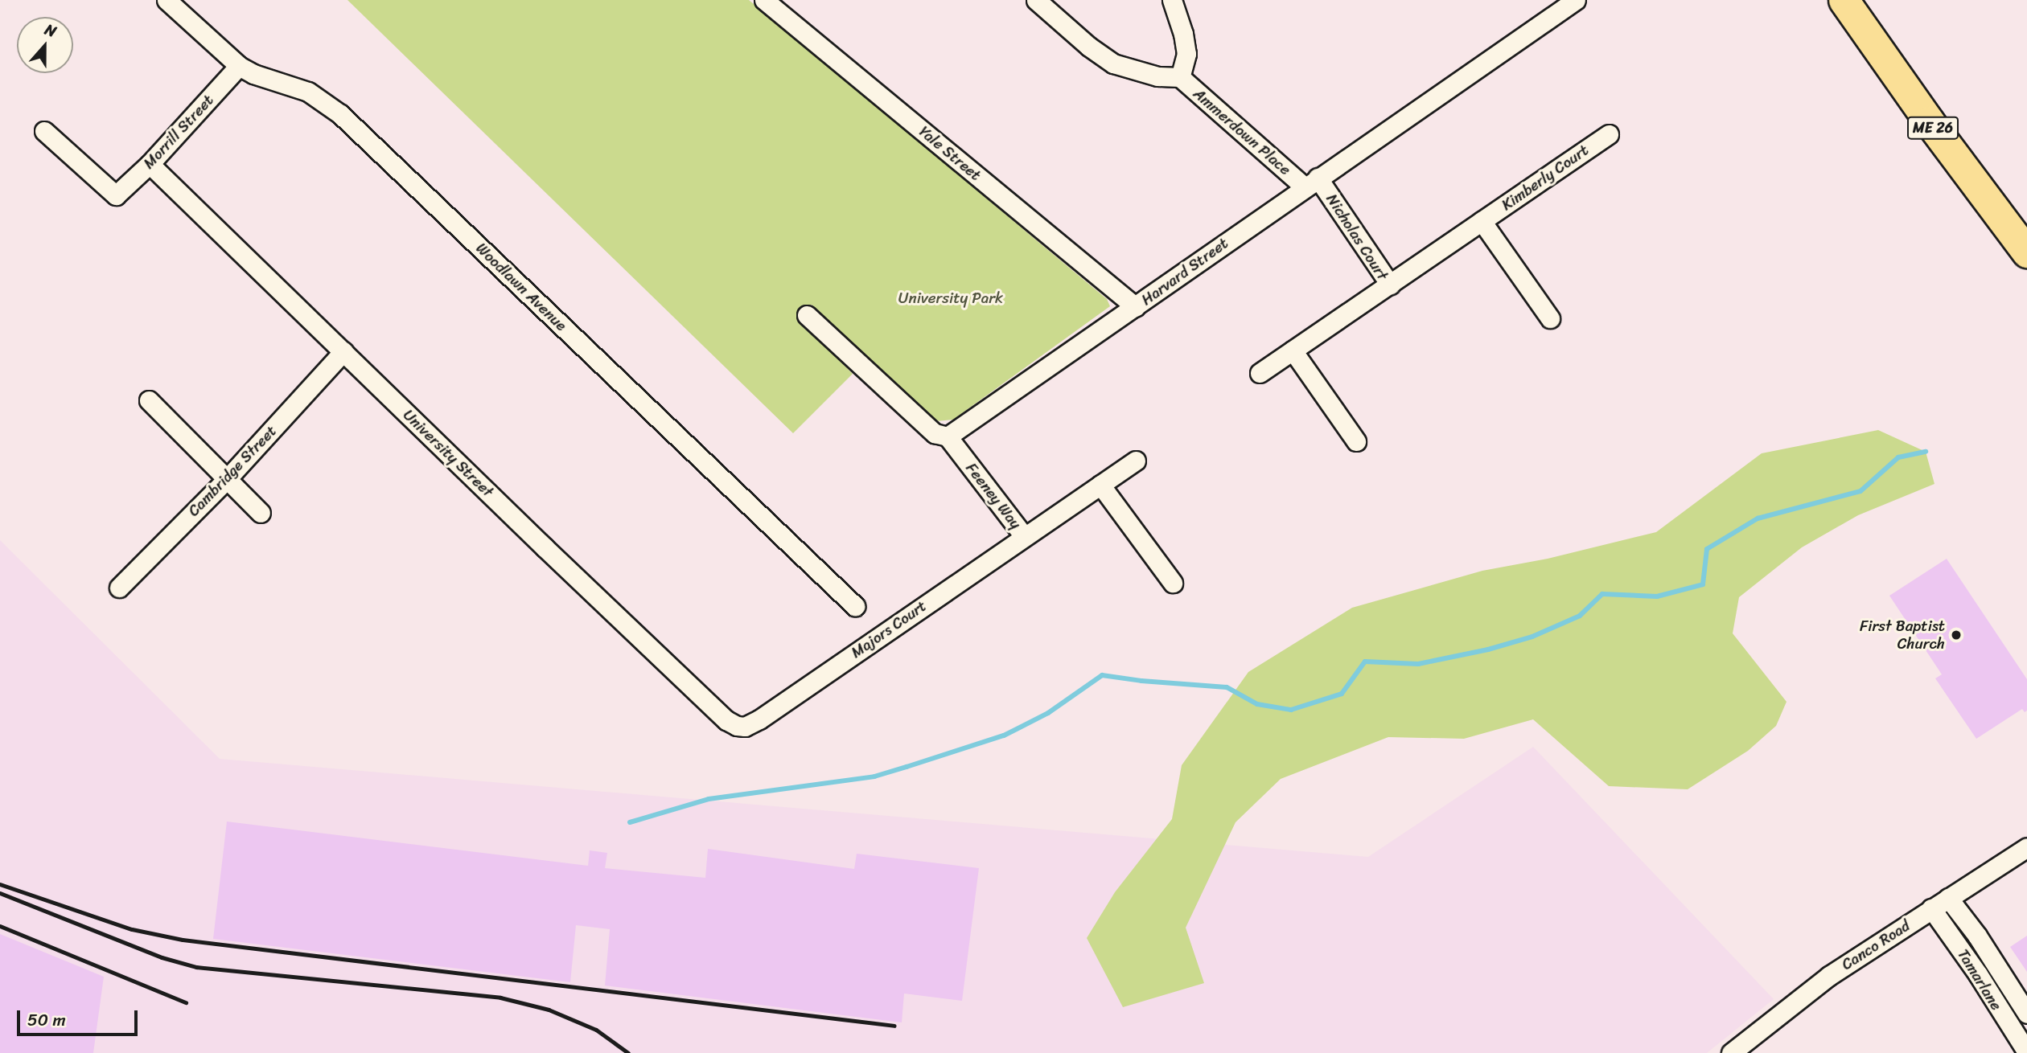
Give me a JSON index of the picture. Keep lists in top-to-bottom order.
{
  "streets": {
    "main road": ["ME 26"],
    "street": [
      "Morrill Street",
      "Ammerdown Place",
      "Yale Street",
      "Kimberly Court",
      "Nicholas Court",
      "Harvard Street",
      "Woodlawn Avenue",
      "University Street",
      "Cambridge Street",
      "Feeney Way",
      "Majors Court",
      "Canco Road",
      "Tamarlane"
    ]
  },
  "crossings": [
    ["Morrill Street", "Woodlawn Avenue"],
    ["Morrill Street", "University Street"],
    ["Ammerdown Place", "Nicholas Court"],
    ["Ammerdown Place", "Harvard Street"],
    ["Yale Street", "Harvard Street"],
    ["Kimberly Court", "Nicholas Court"],
    ["Nicholas Court", "Harvard Street"],
    ["Harvard Street", "Feeney Way"],
    ["University Street", "Cambridge Street"],
    ["University Street", "Majors Court"],
    ["Feeney Way", "Majors Court"],
    ["Canco Road", "Tamarlane"]
  ],
  "parks": ["University Park"],
  "places": ["First Baptist Church"],
  "scale_bar": "50 m",
  "north": "top"
}
